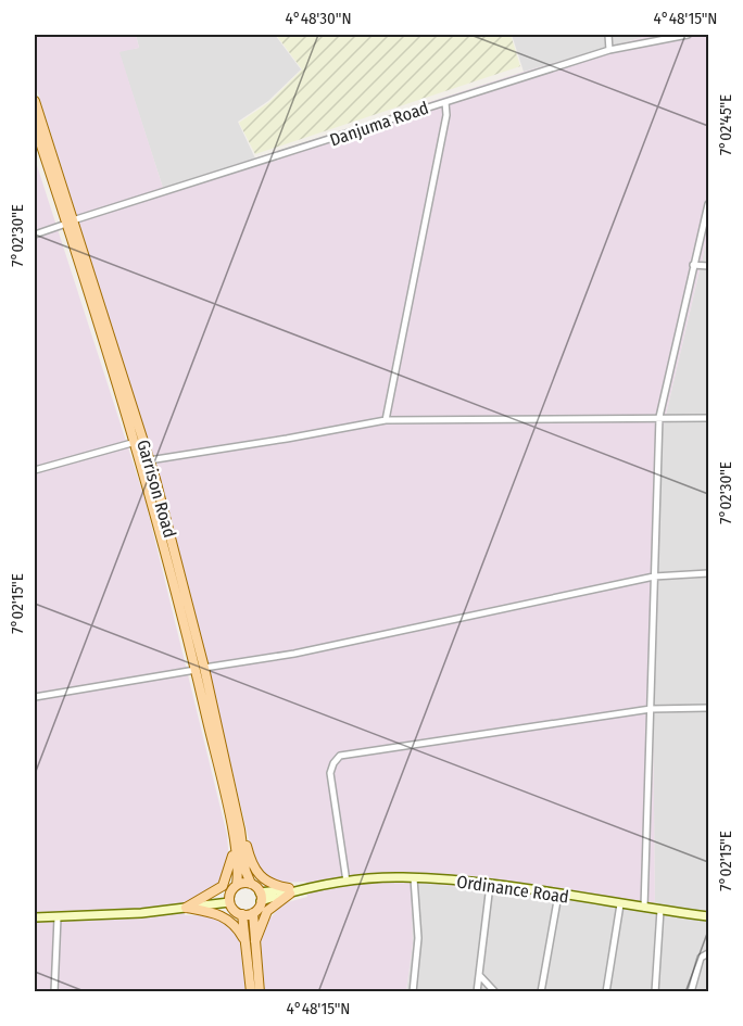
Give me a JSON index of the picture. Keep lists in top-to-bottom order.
{
  "streets": {
    "main road": ["Garrison Road"],
    "street": ["Danjuma Road", "Ordinance Road"]
  },
  "crossings": [
    ["Danjuma Road", "Garrison Road"],
    ["Garrison Road", "Ordinance Road"]
  ],
  "coordinates": [
    "4°48'30\"N",
    "4°48'15\"N",
    "7°02'45\"E",
    "7°02'30\"E",
    "7°02'15\"E"
  ]
}
